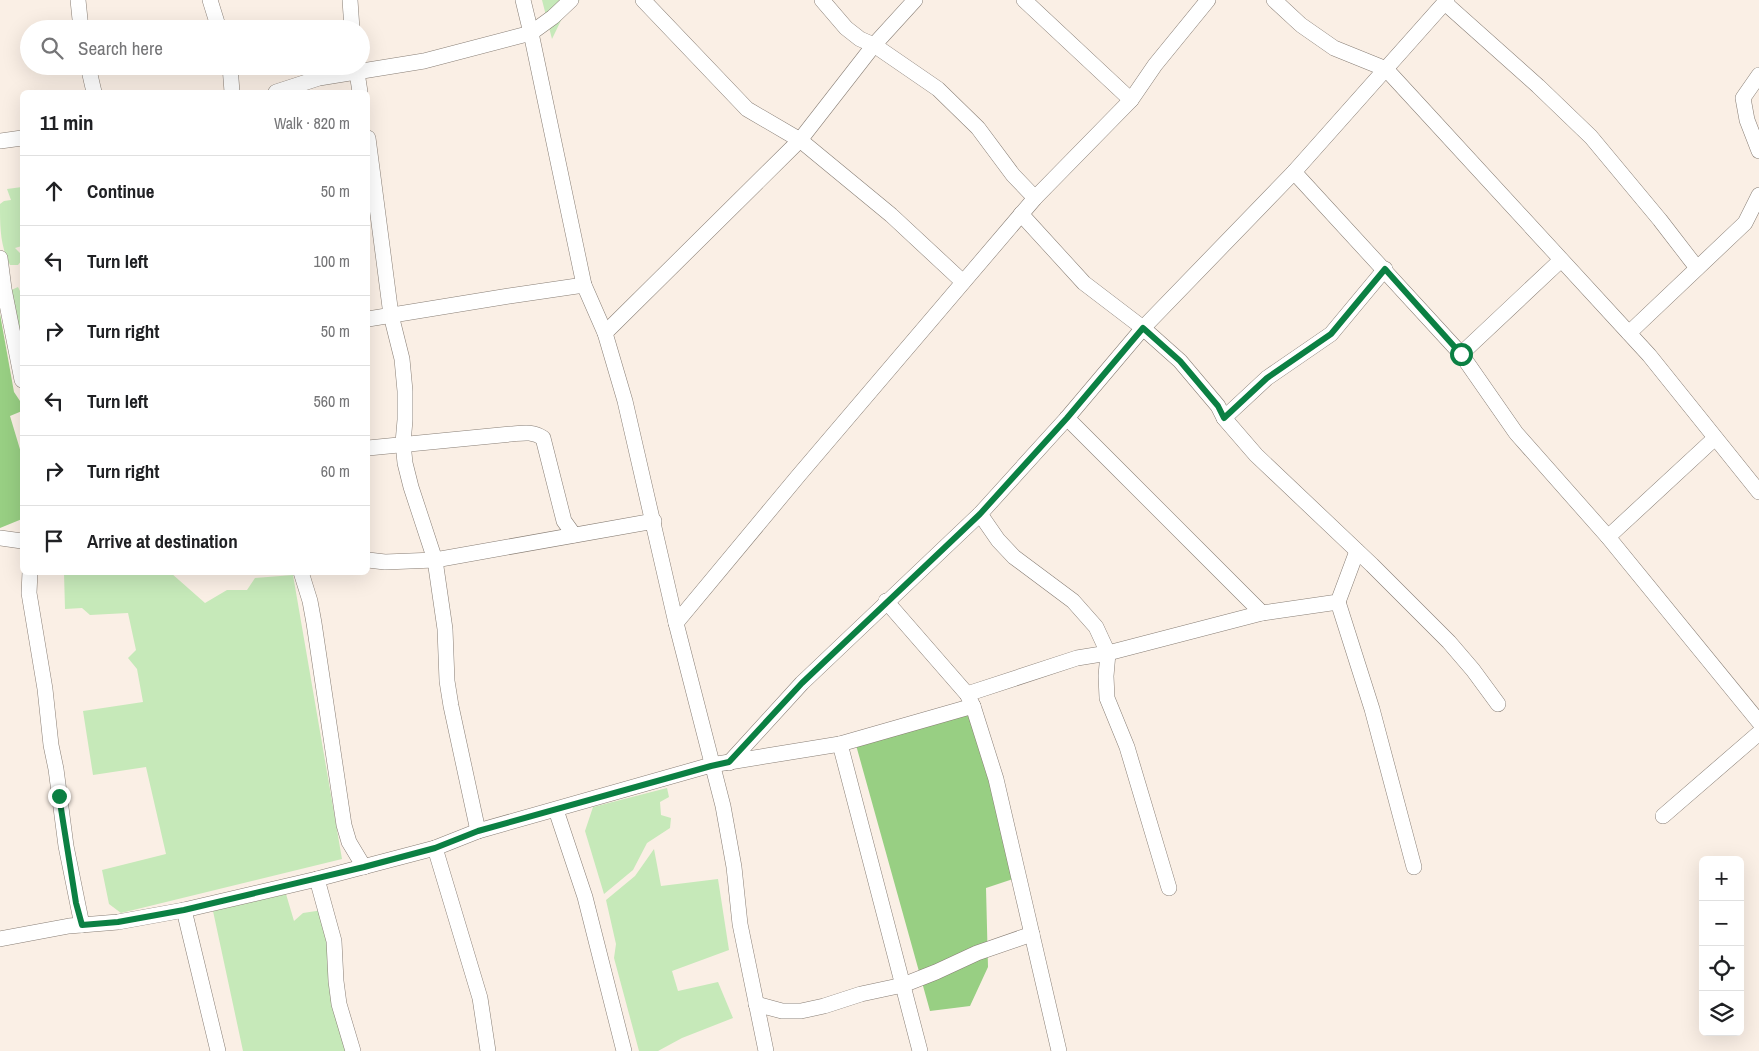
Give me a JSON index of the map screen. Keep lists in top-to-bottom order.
{
  "page": {
    "search": "Search here",
    "heading": ["11 min", "Walk · 820 m"],
    "list": [
      ["Continue", "50 m"],
      ["Turn left", "100 m"],
      ["Turn right", "50 m"],
      ["Turn left", "560 m"],
      ["Turn right", "60 m"],
      "Arrive at destination"
    ],
    "map_buttons": ["+", "−"]
  }
}
